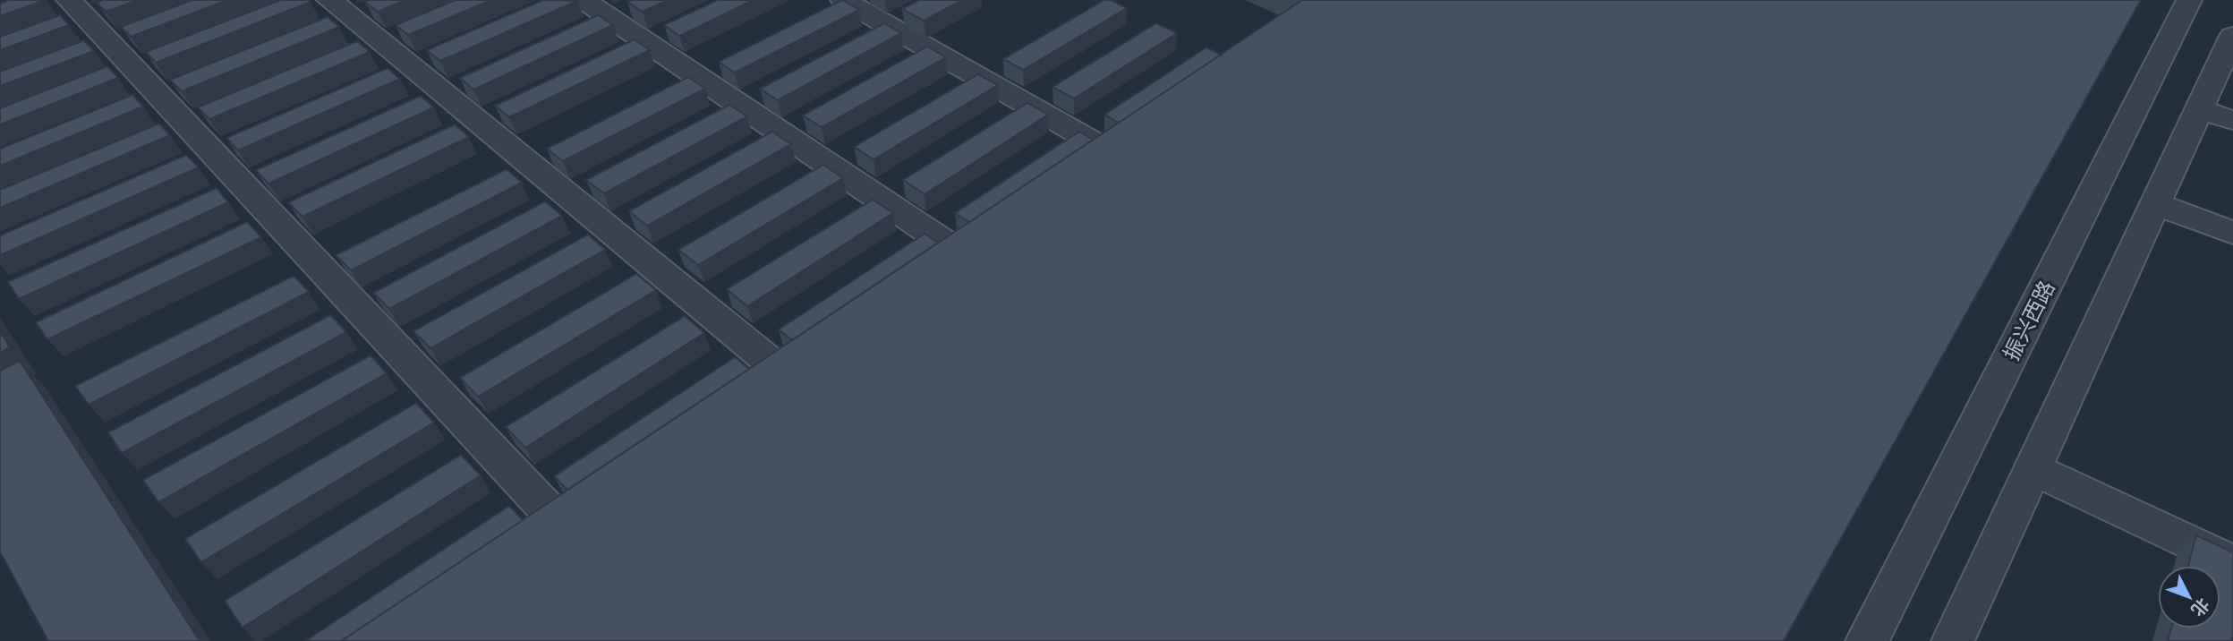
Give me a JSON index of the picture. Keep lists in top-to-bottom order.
{
  "streets": {
    "street": ["振兴西路"]
  },
  "north": "bottom right"
}
